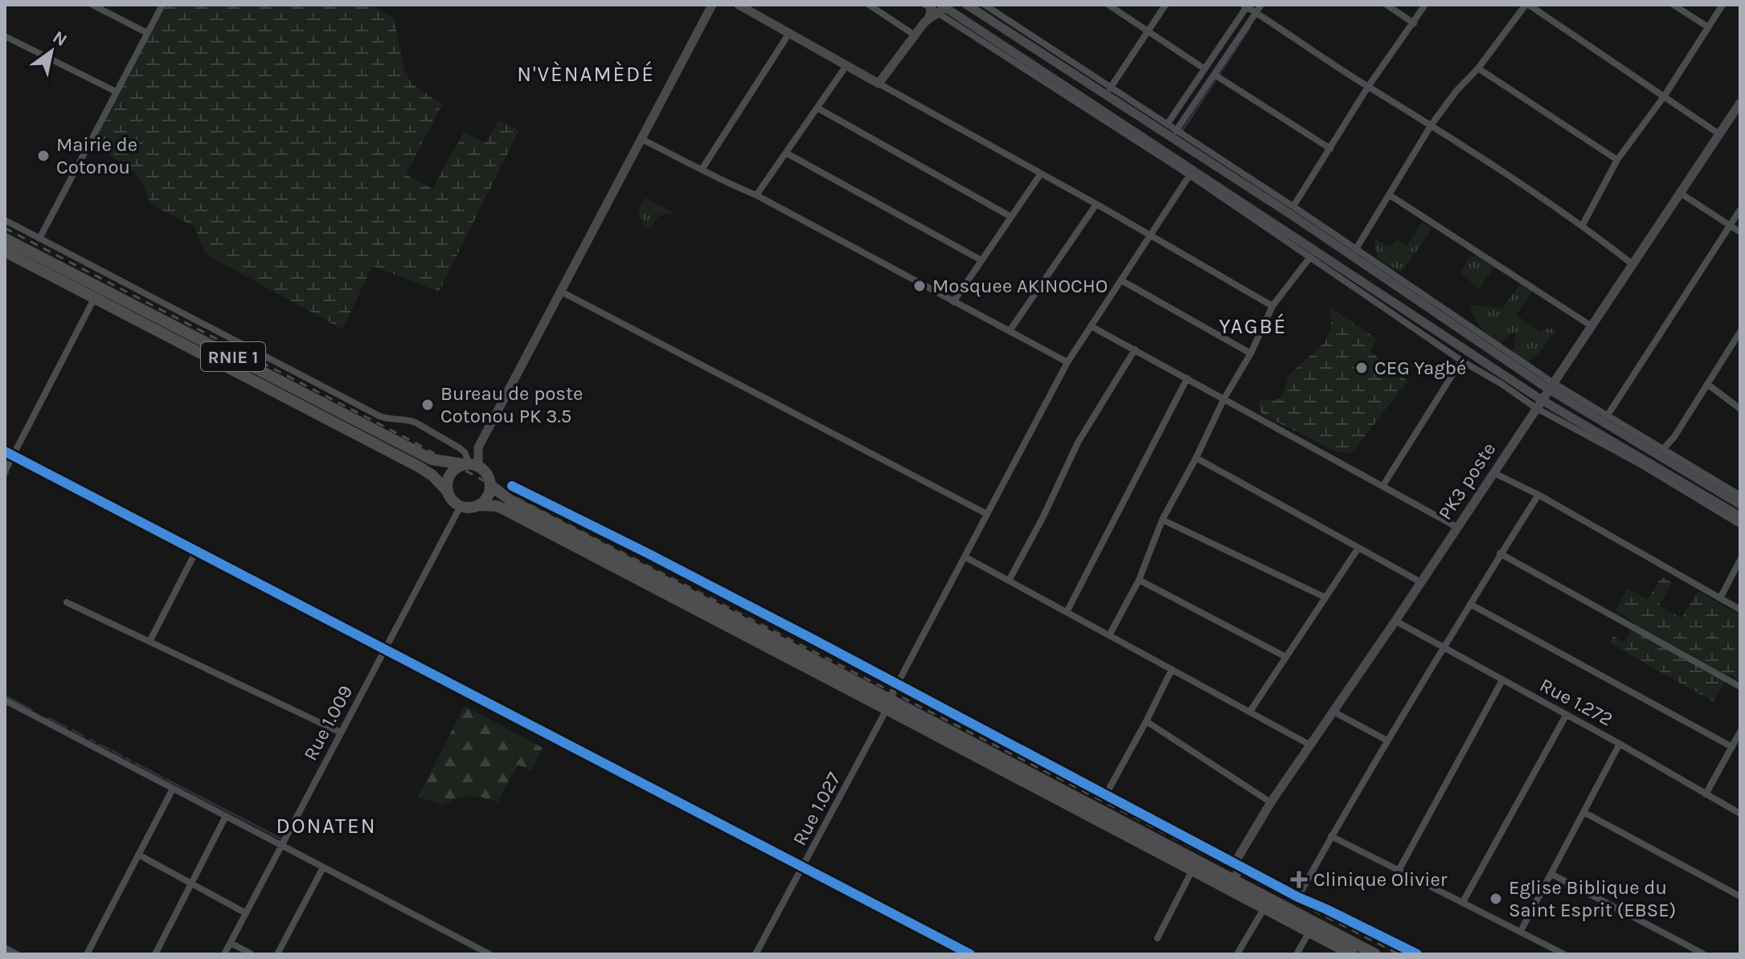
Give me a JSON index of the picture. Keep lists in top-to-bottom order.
{
  "streets": {
    "highway": ["RNIE 1"],
    "street": [
      "PK3 poste",
      "Rue 1.272",
      "Rue 1.009",
      "Rue 1.027"
    ]
  },
  "crossings": [
    ["RNIE 1", "Rue 1.009"],
    ["PK3 poste", "Rue 1.272"]
  ],
  "districts": ["N'VÈNAMÈDÉ", "YAGBÉ", "DONATEN"],
  "places": {
    "other": [
      "Mairie de Cotonou",
      "Mosquee AKINOCHO",
      "CEG Yagbé",
      "Bureau de poste Cotonou PK 3.5",
      "Eglise Biblique du Saint Esprit (EBSE)"
    ],
    "health": ["Clinique Olivier"]
  },
  "north": "top right"
}
